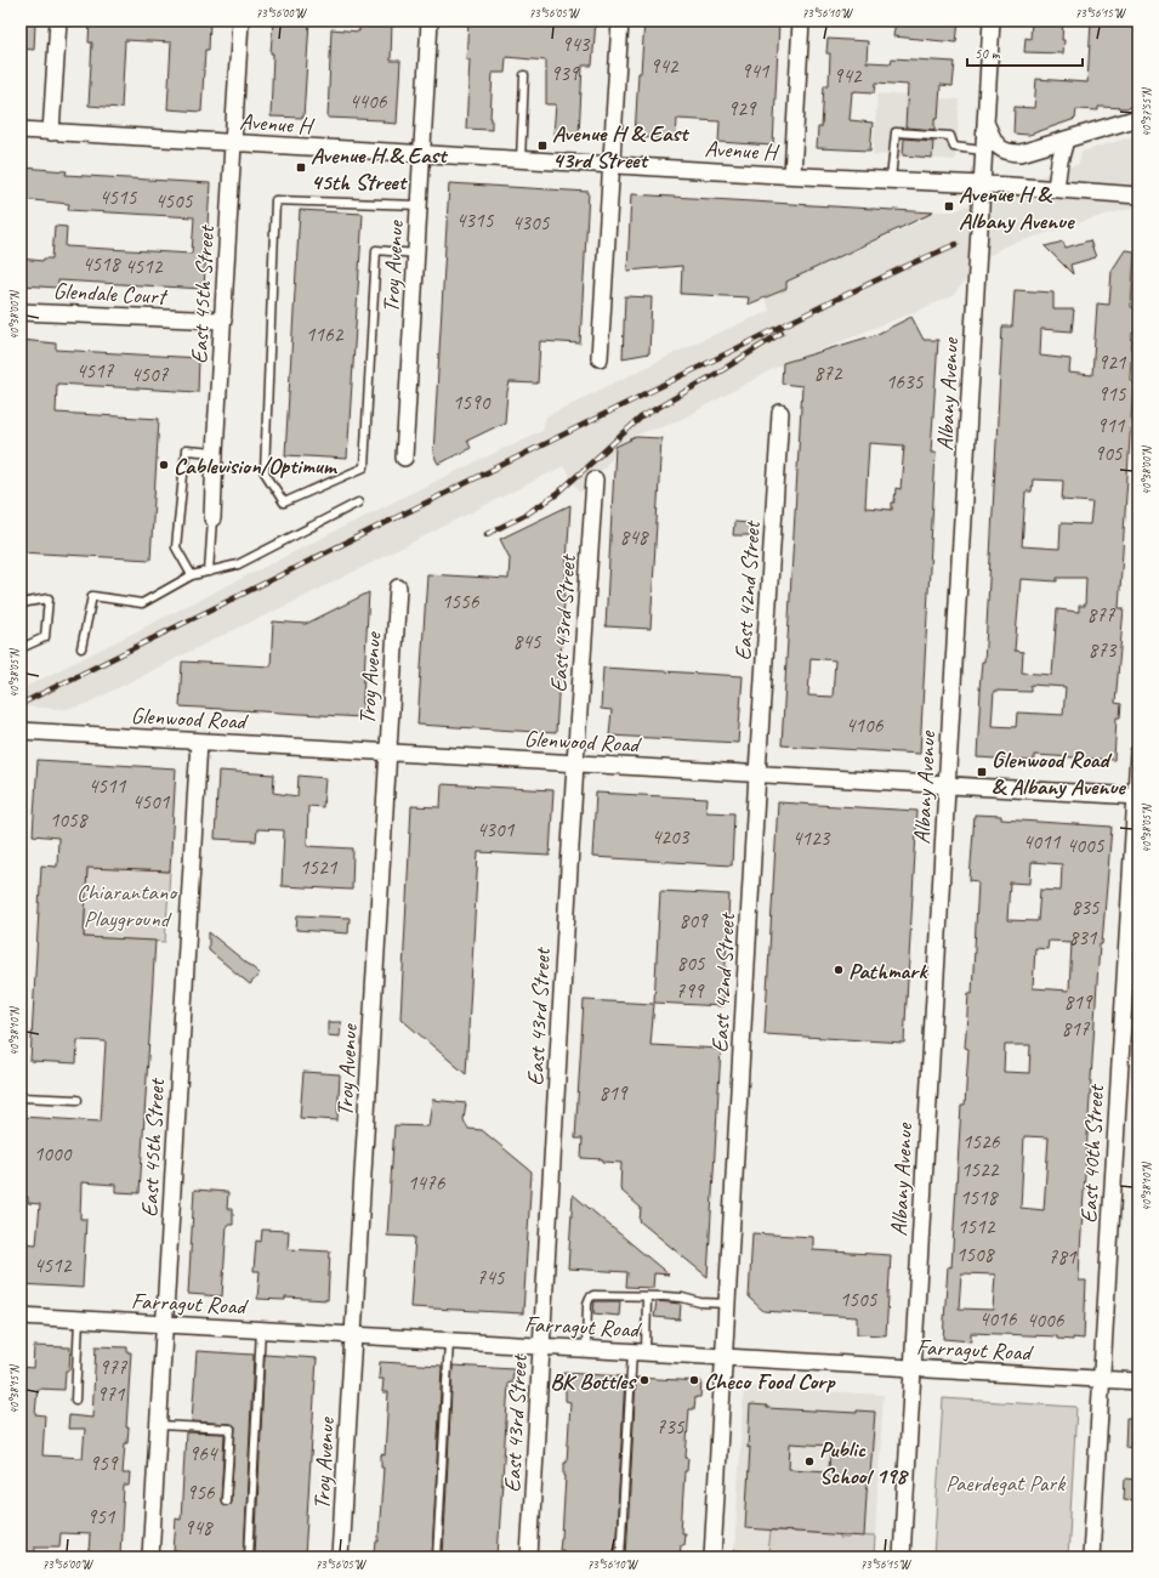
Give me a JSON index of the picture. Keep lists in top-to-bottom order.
{
  "streets": {
    "street": [
      "Avenue H",
      "Troy Avenue",
      "Glendale Court",
      "East 45th Street",
      "Albany Avenue",
      "East 42nd Street",
      "East 43rd Street",
      "Glenwood Road",
      "East 40th Street",
      "Farragut Road"
    ]
  },
  "crossings": [
    ["Avenue H", "Troy Avenue"],
    ["Avenue H", "East 45th Street"],
    ["Avenue H", "Albany Avenue"],
    ["Troy Avenue", "Glenwood Road"],
    ["Troy Avenue", "Farragut Road"],
    ["Glendale Court", "East 45th Street"],
    ["East 45th Street", "Glenwood Road"],
    ["East 45th Street", "Farragut Road"],
    ["Albany Avenue", "Glenwood Road"],
    ["Albany Avenue", "Farragut Road"],
    ["East 42nd Street", "Glenwood Road"],
    ["East 42nd Street", "Farragut Road"],
    ["East 43rd Street", "Glenwood Road"],
    ["East 43rd Street", "Farragut Road"],
    ["Glenwood Road", "East 40th Street"],
    ["East 40th Street", "Farragut Road"]
  ],
  "parks": ["Chiarantano Playground", "Paerdegat Park"],
  "places": {
    "transit": [
      "Avenue H & East 43rd Street",
      "Avenue H & East 45th Street",
      "Avenue H & Albany Avenue",
      "Glenwood Road & Albany Avenue"
    ],
    "other": [
      "Cablevision/Optimum",
      "Pathmark",
      "BK Bottles",
      "Checo Food Corp",
      "Public School 198"
    ]
  },
  "house_numbers": [
    "943",
    "942",
    "941",
    "939",
    "942",
    "4406",
    "929",
    "4515",
    "4505",
    "4315",
    "4305",
    "4518",
    "4512",
    "1162",
    "921",
    "4517",
    "872",
    "4507",
    "1635",
    "915",
    "1590",
    "911",
    "905",
    "848",
    "1556",
    "877",
    "845",
    "873",
    "4106",
    "4511",
    "4501",
    "1058",
    "4301",
    "4203",
    "4123",
    "4011",
    "4005",
    "1521",
    "835",
    "809",
    "831",
    "805",
    "799",
    "819",
    "817",
    "819",
    "1526",
    "1000",
    "1522",
    "1476",
    "1518",
    "1512",
    "1508",
    "781",
    "4512",
    "745",
    "1505",
    "4016",
    "4006",
    "977",
    "971",
    "735",
    "964",
    "959",
    "956",
    "951",
    "948"
  ],
  "scale_bar": "50 m",
  "coordinates": [
    "73°56'00\"W",
    "73°56'05\"W",
    "73°56'10\"W",
    "73°56'15\"W",
    "40°37'55\"N",
    "40°38'00\"N",
    "40°38'05\"N",
    "40°38'10\"N",
    "40°38'15\"N"
  ]
}
